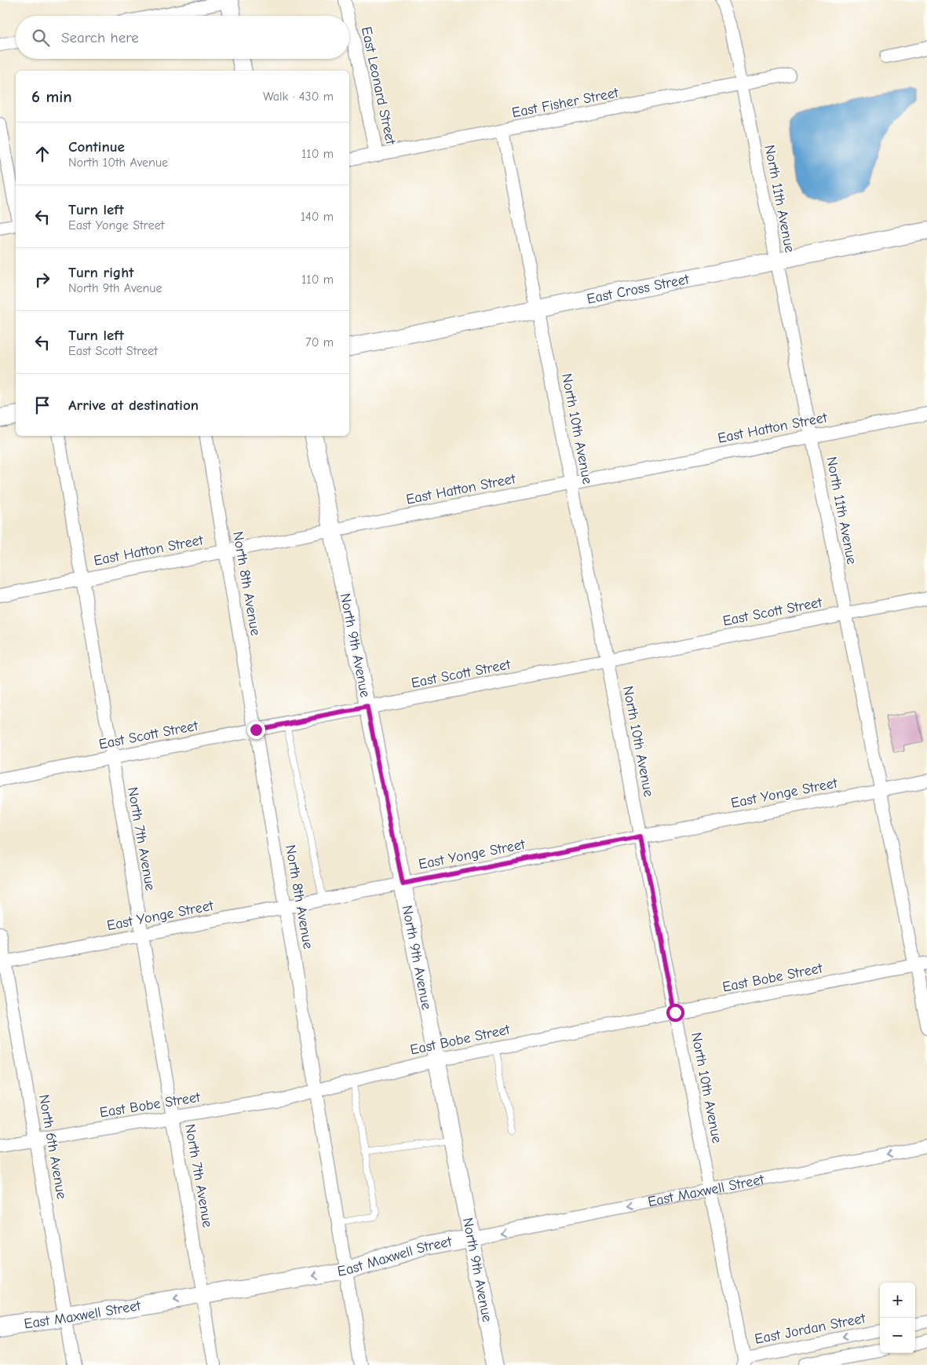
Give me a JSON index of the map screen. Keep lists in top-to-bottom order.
{
  "streets": {
    "street": [
      "East Leonard Street",
      "East Fisher Street",
      "North 11th Avenue",
      "East Cross Street",
      "East Hatton Street",
      "North 10th Avenue",
      "North 8th Avenue",
      "East Scott Street",
      "North 9th Avenue",
      "East Yonge Street",
      "North 7th Avenue",
      "East Bobe Street",
      "North 6th Avenue",
      "East Maxwell Street",
      "East Jordan Street"
    ]
  },
  "crossings": [
    ["East Leonard Street", "East Fisher Street"],
    ["East Fisher Street", "North 11th Avenue"],
    ["East Fisher Street", "North 10th Avenue"],
    ["North 11th Avenue", "East Cross Street"],
    ["North 11th Avenue", "East Hatton Street"],
    ["North 11th Avenue", "East Scott Street"],
    ["North 11th Avenue", "East Yonge Street"],
    ["North 11th Avenue", "East Bobe Street"],
    ["East Cross Street", "North 10th Avenue"],
    ["East Hatton Street", "North 10th Avenue"],
    ["East Hatton Street", "North 8th Avenue"],
    ["East Hatton Street", "North 9th Avenue"],
    ["East Hatton Street", "North 7th Avenue"],
    ["North 10th Avenue", "East Scott Street"],
    ["North 10th Avenue", "East Yonge Street"],
    ["North 10th Avenue", "East Bobe Street"],
    ["North 10th Avenue", "East Maxwell Street"],
    ["North 10th Avenue", "East Jordan Street"],
    ["North 8th Avenue", "East Scott Street"],
    ["North 8th Avenue", "East Yonge Street"],
    ["North 8th Avenue", "East Bobe Street"],
    ["North 8th Avenue", "East Maxwell Street"],
    ["East Scott Street", "North 9th Avenue"],
    ["East Scott Street", "North 7th Avenue"],
    ["North 9th Avenue", "East Yonge Street"],
    ["North 9th Avenue", "East Bobe Street"],
    ["North 9th Avenue", "East Maxwell Street"],
    ["East Yonge Street", "North 7th Avenue"],
    ["East Yonge Street", "North 6th Avenue"],
    ["North 7th Avenue", "East Bobe Street"],
    ["North 7th Avenue", "East Maxwell Street"],
    ["East Bobe Street", "North 6th Avenue"],
    ["North 6th Avenue", "East Maxwell Street"]
  ],
  "one_way": ["East Maxwell Street"],
  "page": {
    "search": "Search here",
    "heading": ["6 min", "Walk · 430 m"],
    "list": [
      ["Continue", "North 10th Avenue", "110 m"],
      ["Turn left", "East Yonge Street", "140 m"],
      ["Turn right", "North 9th Avenue", "110 m"],
      ["Turn left", "East Scott Street", "70 m"],
      "Arrive at destination"
    ],
    "map_buttons": ["+", "−"]
  }
}
